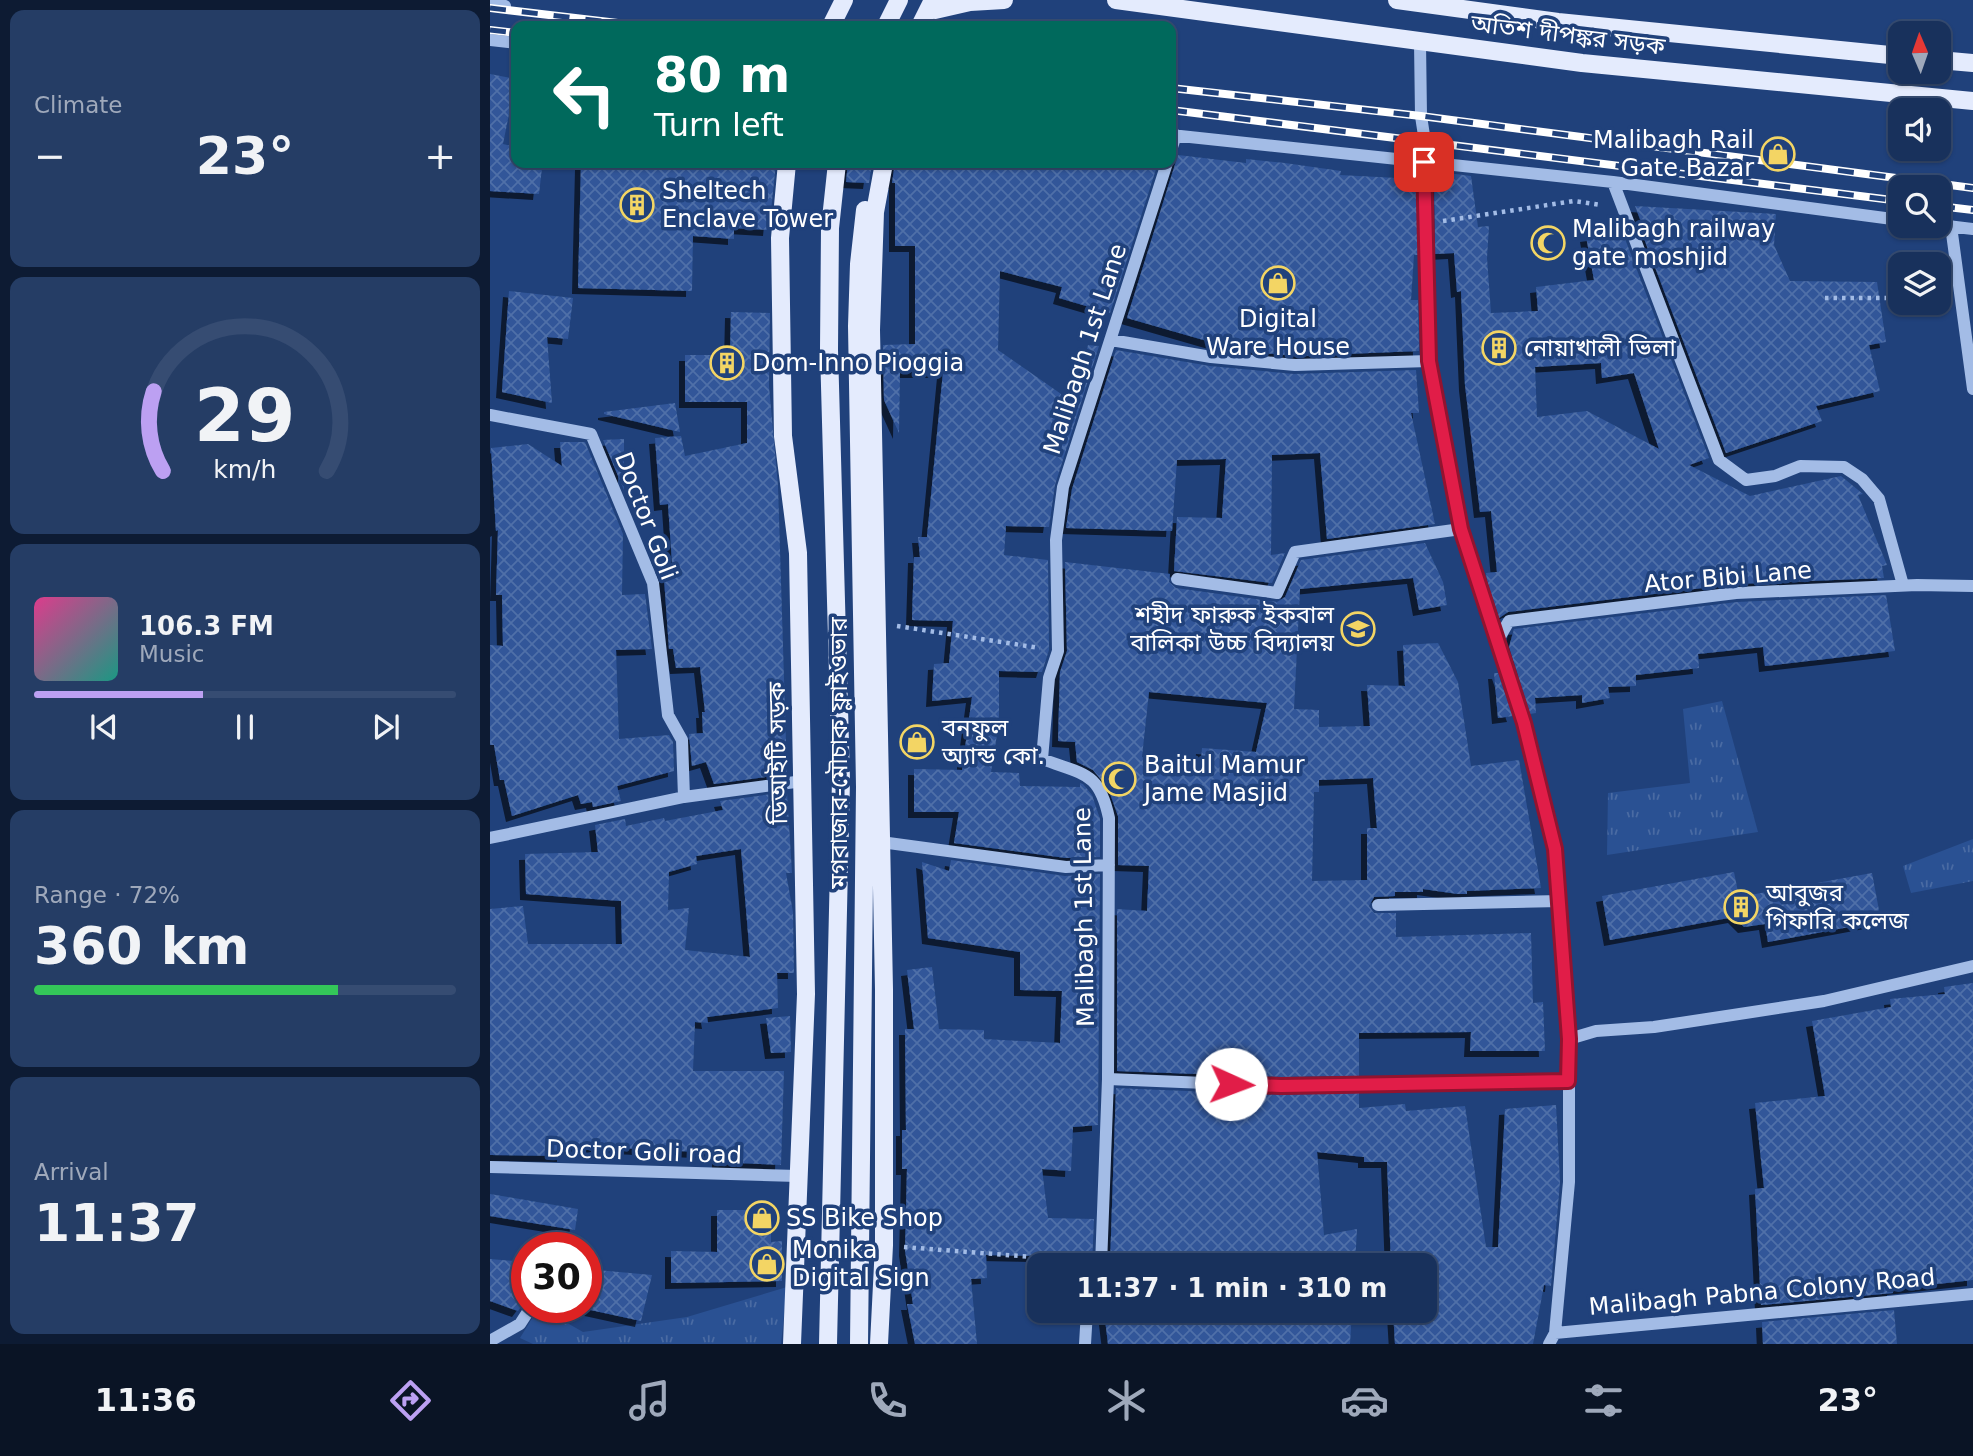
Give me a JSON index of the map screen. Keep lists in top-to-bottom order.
{
  "streets": {
    "main road": ["অতিশ দীপঙ্কর সড়ক", "ডিআইটি সড়ক", "মগবাজার-মৌচাক ফ্লাইওভার"],
    "street": [
      "Malibagh 1st Lane",
      "Doctor Goli",
      "Ator Bibi Lane",
      "Doctor Goli road",
      "Malibagh Pabna Colony Road"
    ]
  },
  "crossings": [
    ["ডিআইটি সড়ক", "Doctor Goli road"]
  ],
  "places": {
    "shop": [
      "Malibagh Rail Gate Bazar",
      "Digital Ware House",
      "বনফুল অ্যান্ড কো.",
      "SS Bike Shop",
      "Monika Digital Sign"
    ],
    "building": [
      "Sheltech Enclave Tower",
      "নোয়াখালী ভিলা",
      "Dom-Inno Pioggia",
      "আবুজর গিফারি কলেজ"
    ],
    "mosque": ["Malibagh railway gate moshjid", "Baitul Mamur Jame Masjid"],
    "school or university": ["শহীদ ফারুক ইকবাল বালিকা উচ্চ বিদ্যালয়"]
  },
  "north": "top",
  "page": {
    "tile": [
      "Climate",
      ["Range · 72%", "360 km"],
      ["Arrival", "11:37"]
    ],
    "turn": ["80 m", "Turn left"],
    "heat": ["−", "23°", "+"],
    "song": ["106.3 FM", "Music"],
    "limit": "30",
    "trip": "11:37 · 1 min · 310 m",
    "tabs": ["11:36", "23°"],
    "gauge": ["29", "km/h"]
  }
}
